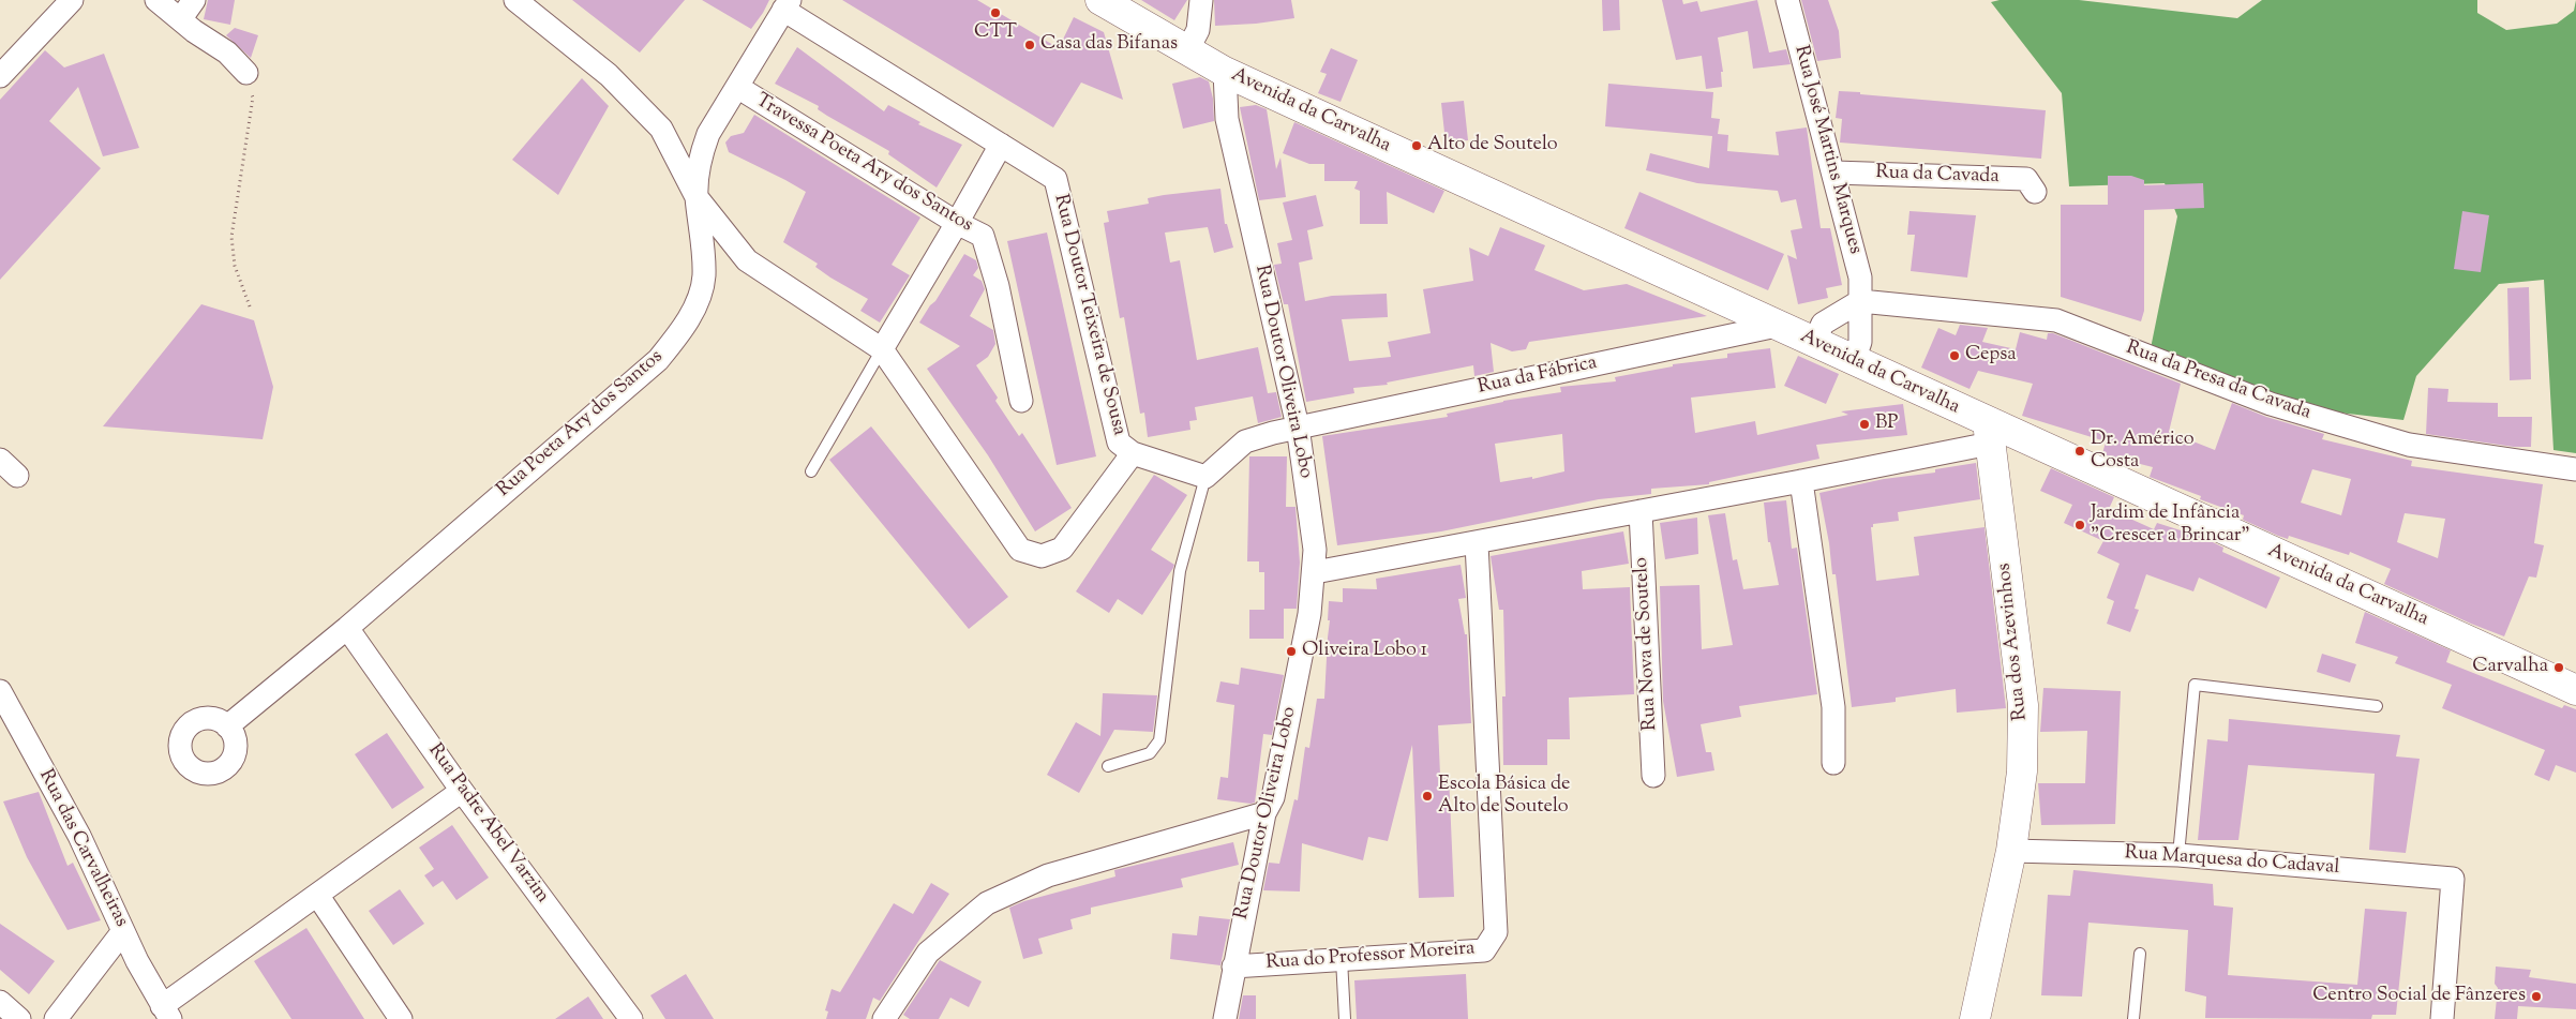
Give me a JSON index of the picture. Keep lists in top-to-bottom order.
{
  "streets": {
    "street": [
      "Avenida da Carvalha",
      "Rua José Martins Marques",
      "Travessa Poeta Ary dos Santos",
      "Rua da Cavada",
      "Rua Doutor Teixeira de Sousa",
      "Rua Doutor Oliveira Lobo",
      "Rua da Fábrica",
      "Rua da Presa da Cavada",
      "Rua Poeta Ary dos Santos",
      "Rua dos Azevinhos",
      "Rua Nova de Soutelo",
      "Rua Padre Abel Varzim",
      "Rua das Carvalheiras",
      "Rua Marquesa do Cadaval",
      "Rua do Professor Moreira"
    ]
  },
  "crossings": [
    ["Avenida da Carvalha", "Rua Doutor Oliveira Lobo"],
    ["Avenida da Carvalha", "Rua da Fábrica"],
    ["Avenida da Carvalha", "Rua dos Azevinhos"],
    ["Rua José Martins Marques", "Rua da Cavada"],
    ["Rua José Martins Marques", "Rua da Presa da Cavada"],
    ["Travessa Poeta Ary dos Santos", "Rua Poeta Ary dos Santos"],
    ["Rua Doutor Teixeira de Sousa", "Rua Poeta Ary dos Santos"],
    ["Rua Doutor Oliveira Lobo", "Rua da Fábrica"],
    ["Rua Doutor Oliveira Lobo", "Rua do Professor Moreira"],
    ["Rua Poeta Ary dos Santos", "Rua Padre Abel Varzim"],
    ["Rua dos Azevinhos", "Rua Marquesa do Cadaval"]
  ],
  "places": [
    "CTT",
    "Casa das Bifanas",
    "Alto de Soutelo",
    "Cepsa",
    "BP",
    "Dr. Américo Costa",
    "Jardim de Infância \"Crescer a Brincar\"",
    "Oliveira Lobo 1",
    "Carvalha",
    "Escola Básica de Alto de Soutelo",
    "Centro Social de Fânzeres"
  ]
}
